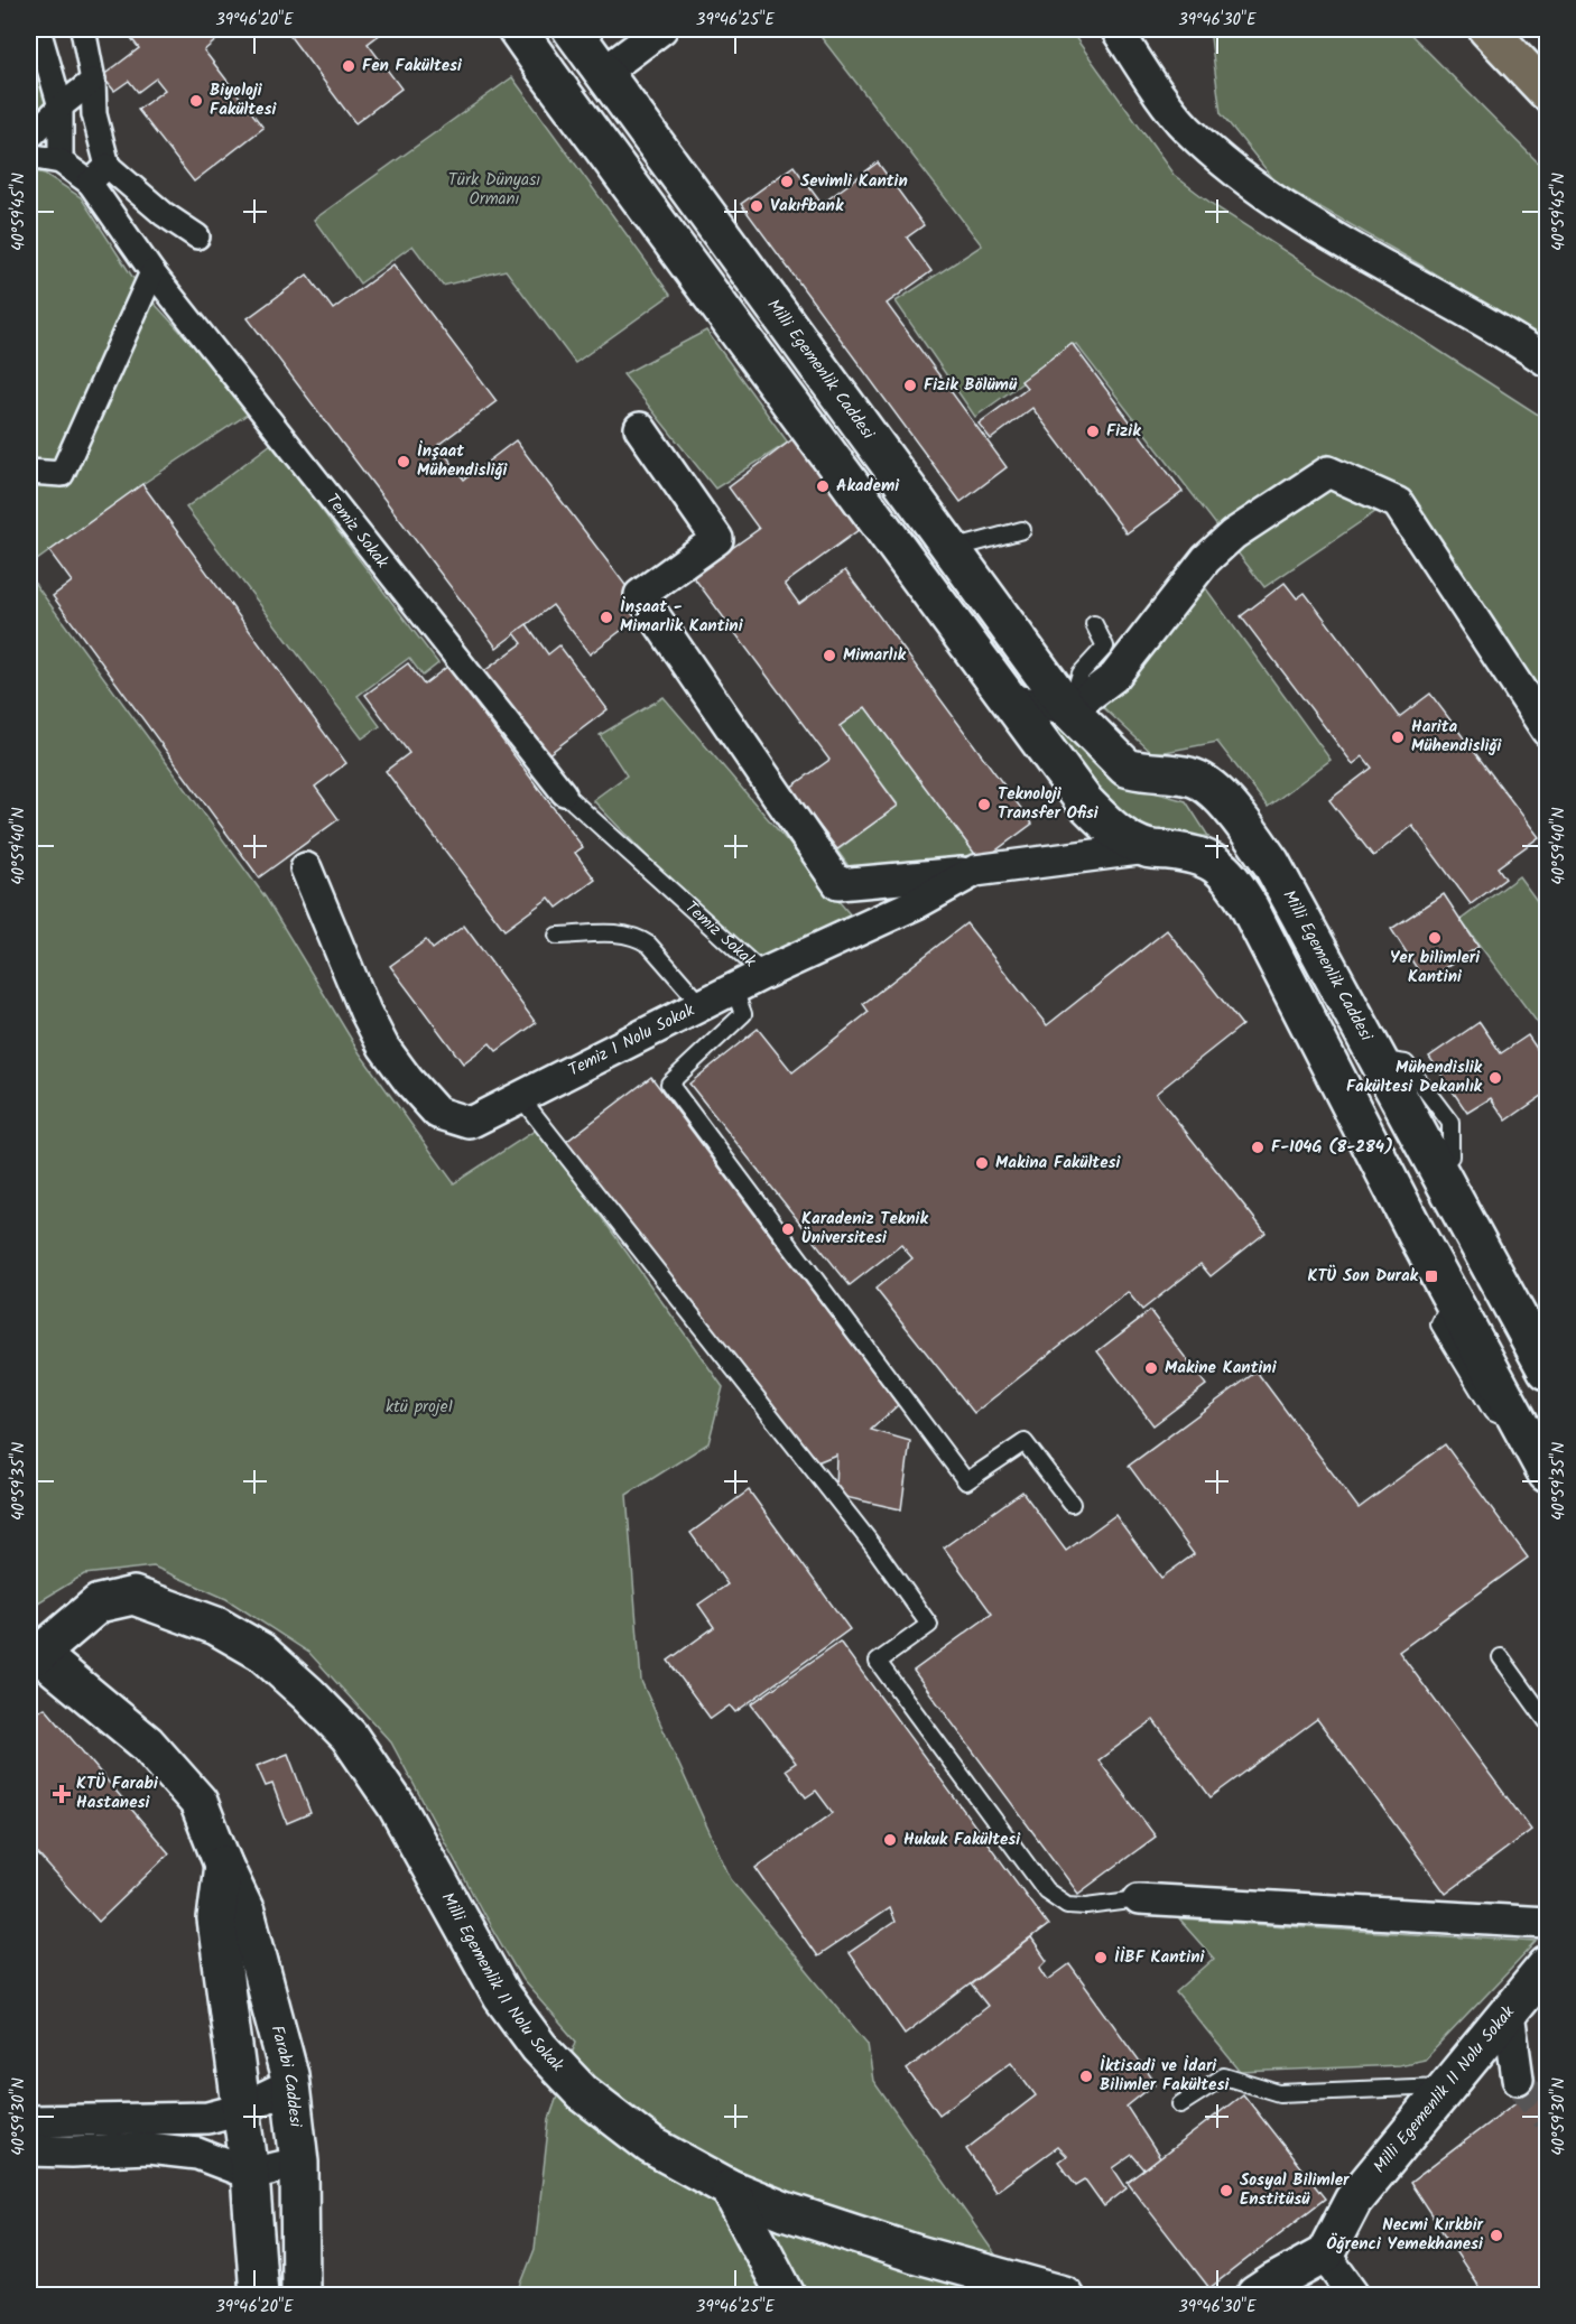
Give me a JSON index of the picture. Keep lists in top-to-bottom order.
{
  "streets": {
    "street": [
      "Milli Egemenlik Caddesi",
      "Temiz Sokak",
      "Temiz 1 Nolu Sokak",
      "Milli Egemenlik 11 Nolu Sokak",
      "Farabi Caddesi"
    ]
  },
  "crossings": [
    ["Temiz Sokak", "Temiz 1 Nolu Sokak"],
    ["Milli Egemenlik 11 Nolu Sokak", "Farabi Caddesi"]
  ],
  "parks": ["Türk Dünyası Ormanı", "ktü proje1"],
  "places": {
    "other": [
      "Fen Fakültesi",
      "Biyoloji Fakültesi",
      "Sevimli Kantin",
      "Vakıfbank",
      "Fizik Bölümü",
      "Fizik",
      "İnşaat Mühendisliği",
      "Akademi",
      "İnşaat - Mimarlik Kantini",
      "Mimarlık",
      "Harita Mühendisliği",
      "Teknoloji Transfer Ofisi",
      "Yer bilimleri Kantini",
      "Mühendislik Fakültesi Dekanlık",
      "F-104G (8-284)",
      "Makina Fakültesi",
      "Karadeniz Teknik Üniversitesi",
      "Makine Kantini",
      "Hukuk Fakültesi",
      "İİBF Kantini",
      "İktisadi ve İdari Bilimler Fakültesi",
      "Sosyal Bilimler Enstitüsü",
      "Necmi Kırkbir Öğrenci Yemekhanesi"
    ],
    "transit": ["KTÜ Son Durak"],
    "health": ["KTÜ Farabi Hastanesi"]
  },
  "coordinates": [
    "39°46'20\"E",
    "39°46'25\"E",
    "39°46'30\"E",
    "40°59'45\"N",
    "40°59'40\"N",
    "40°59'35\"N",
    "40°59'30\"N"
  ]
}
